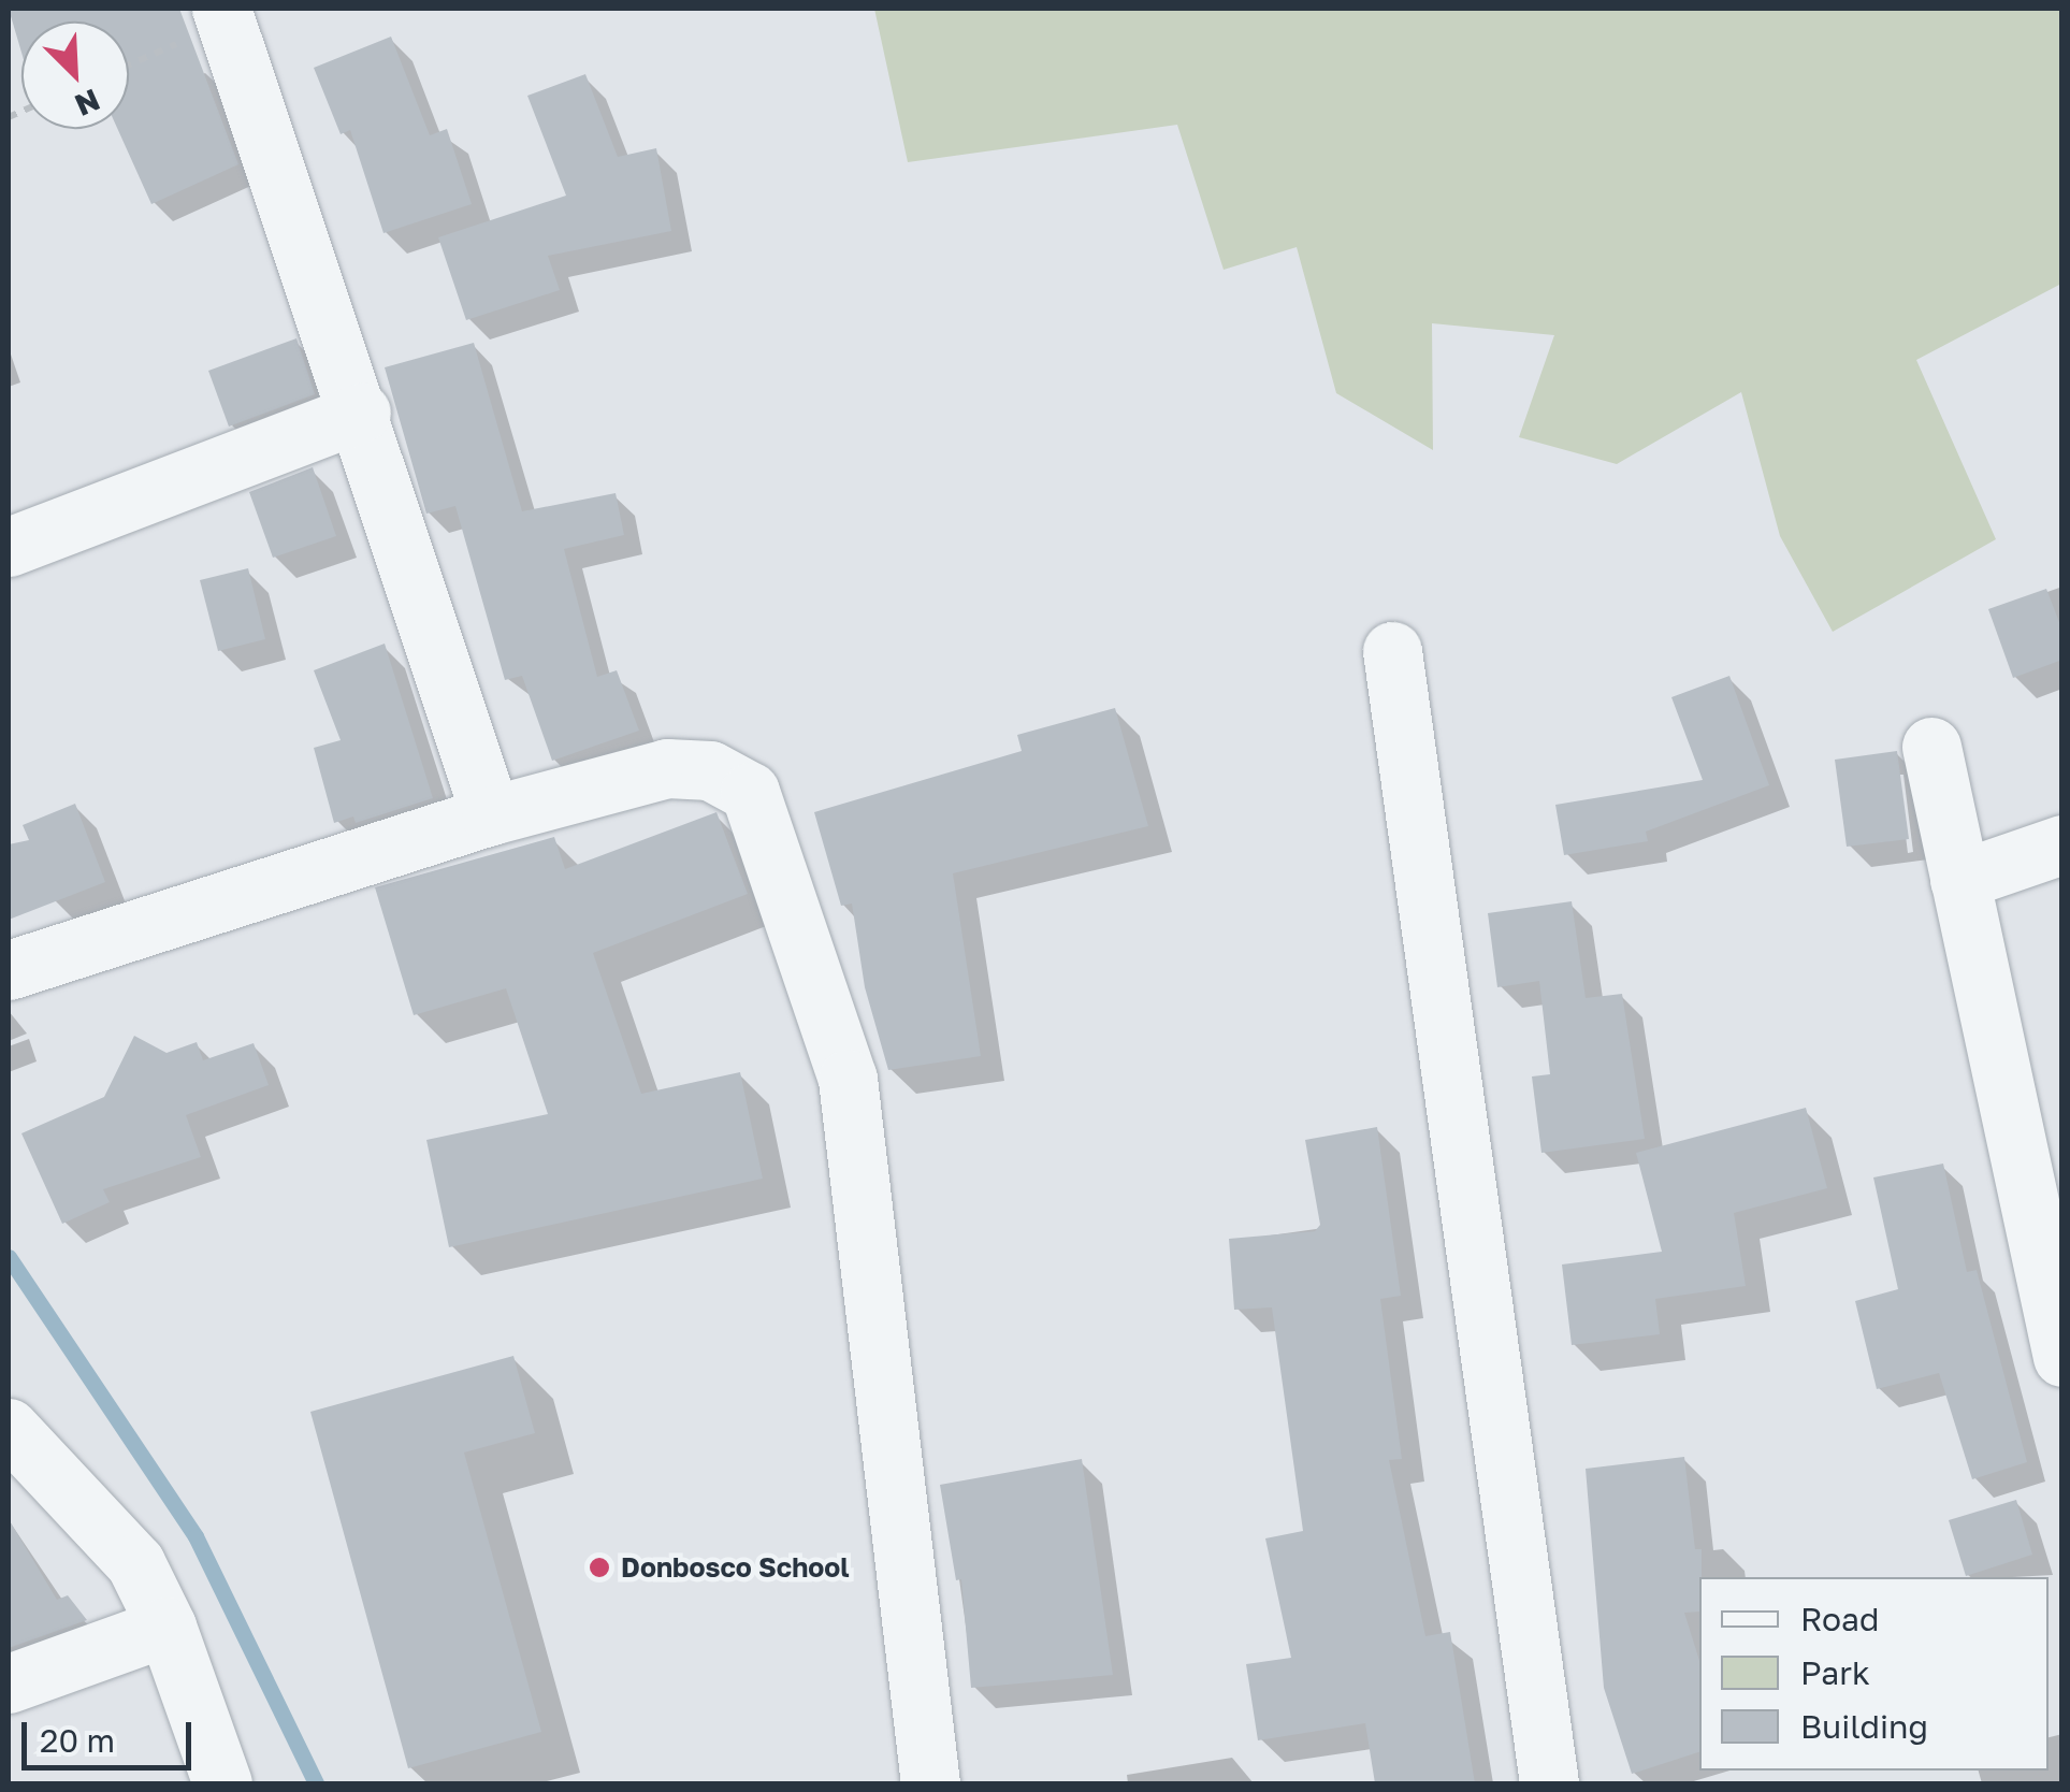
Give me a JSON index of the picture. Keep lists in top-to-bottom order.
{
  "places": ["Donbosco School"],
  "legend": ["Road", "Park", "Building"],
  "scale_bar": "20 m",
  "north": "bottom right"
}
